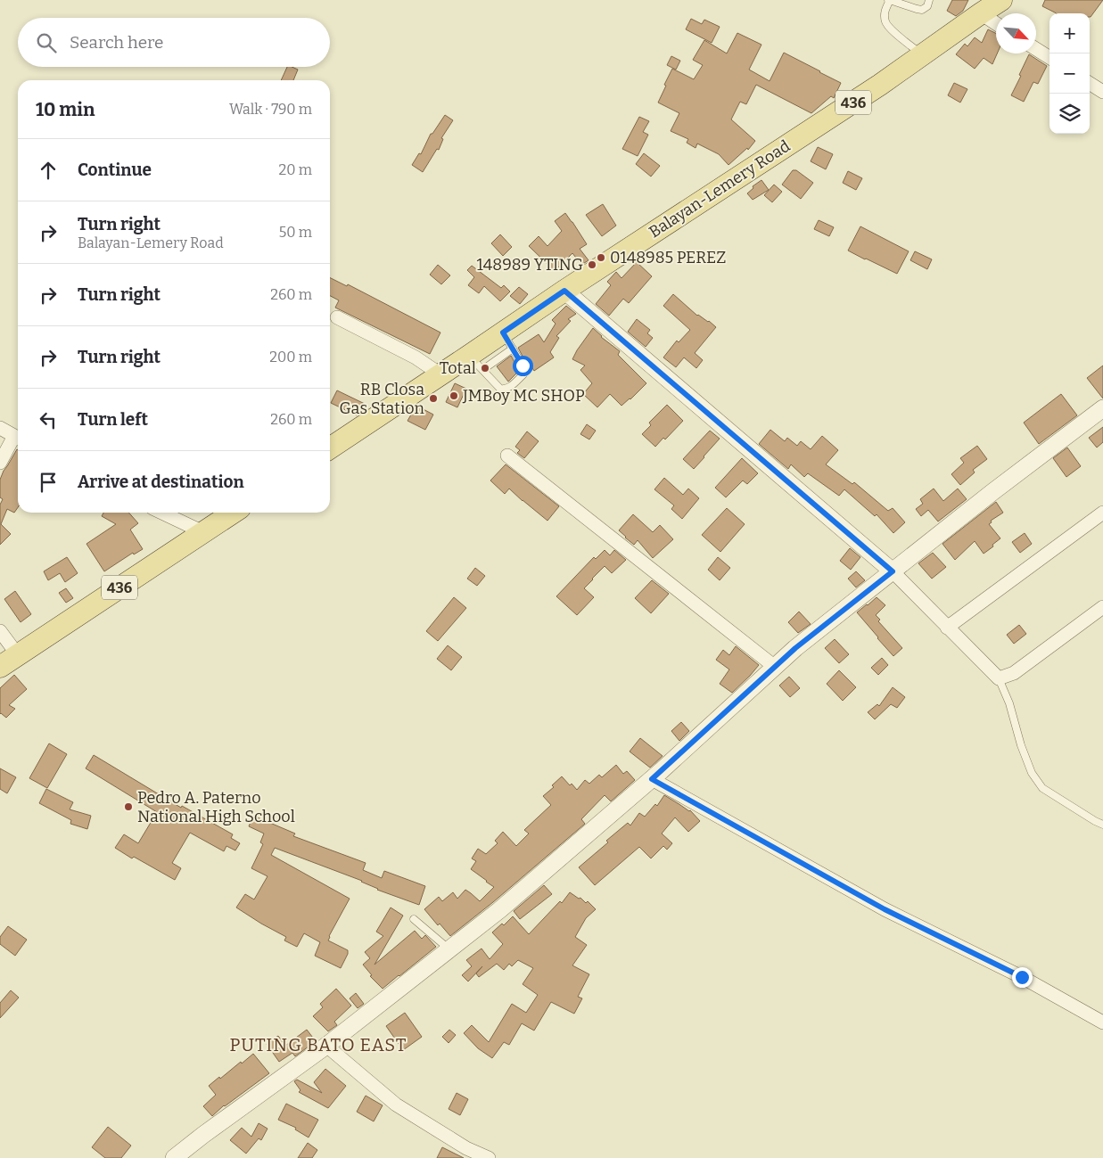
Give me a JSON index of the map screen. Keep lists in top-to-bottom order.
{
  "streets": {
    "main road": ["436", "Balayan-Lemery Road"]
  },
  "districts": ["PUTING BATO EAST"],
  "places": [
    "0148985 PEREZ",
    "148989 YTING",
    "Total",
    "JMBoy MC SHOP",
    "RB Closa Gas Station",
    "Pedro A. Paterno National High School"
  ],
  "north": "bottom right",
  "page": {
    "map_buttons": ["+", "−"],
    "search": "Search here",
    "heading": ["10 min", "Walk · 790 m"],
    "list": [
      ["Continue", "20 m"],
      ["Turn right", "Balayan-Lemery Road", "50 m"],
      ["Turn right", "260 m"],
      ["Turn right", "200 m"],
      ["Turn left", "260 m"],
      "Arrive at destination"
    ]
  }
}
